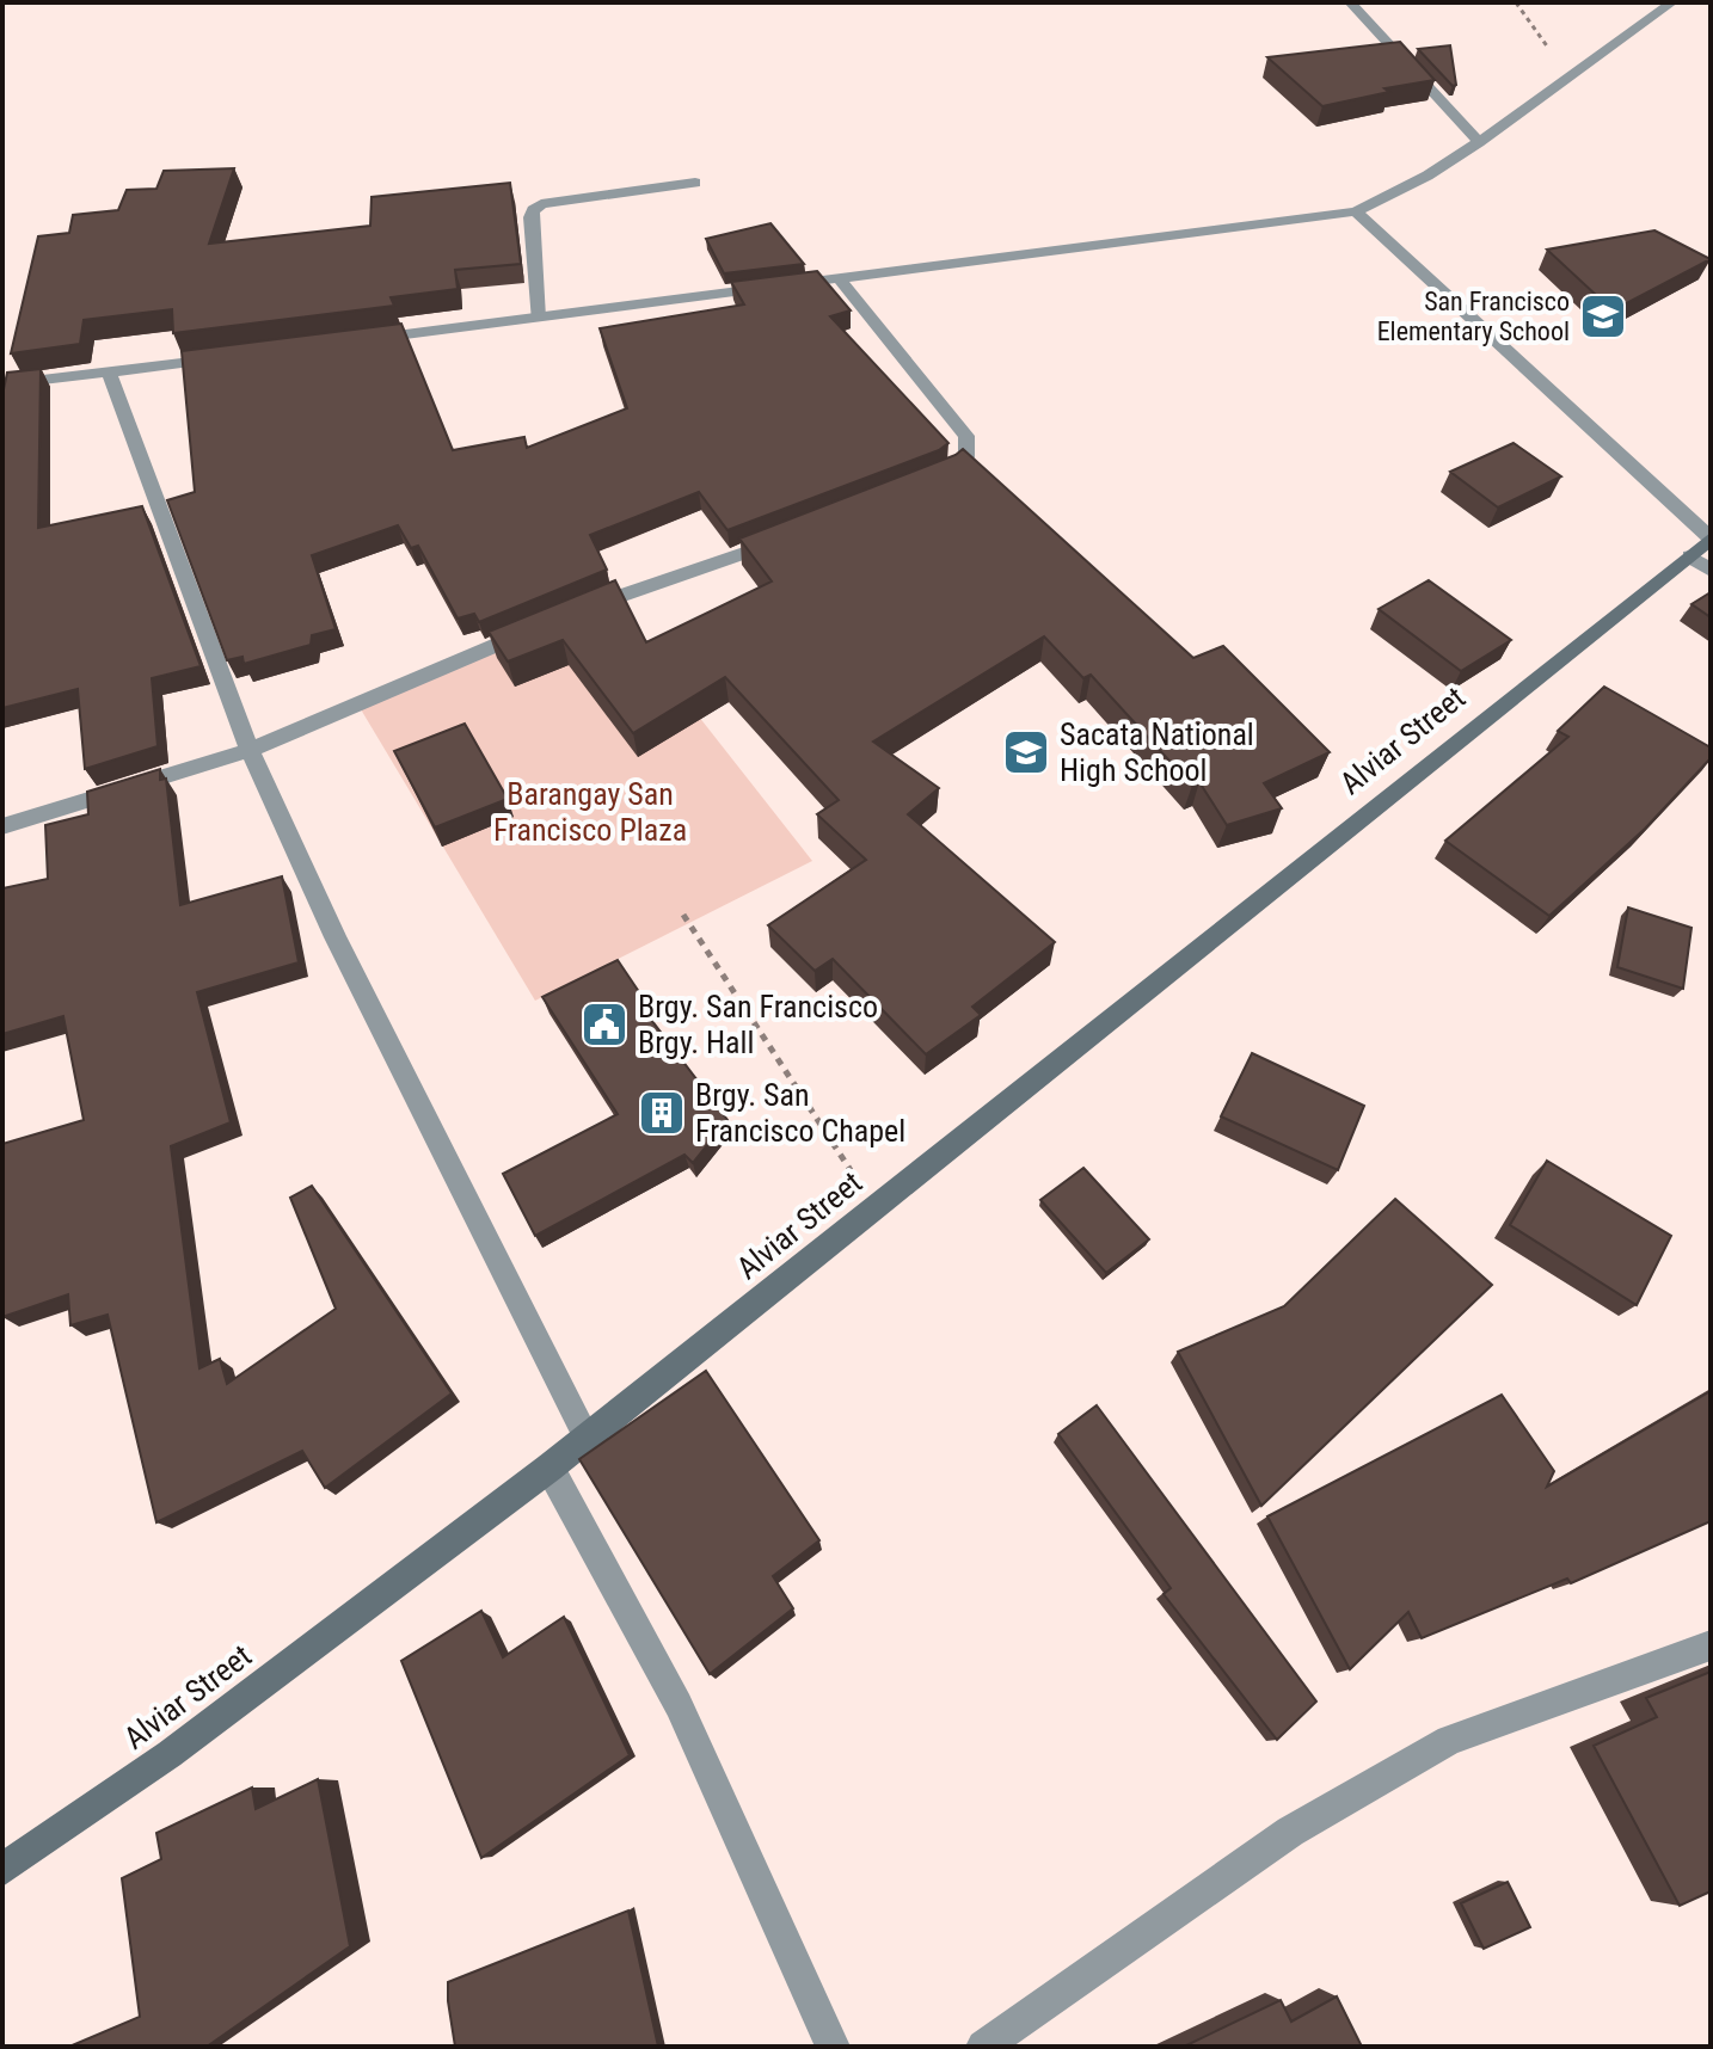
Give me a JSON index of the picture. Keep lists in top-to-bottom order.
{
  "streets": {
    "street": ["Alviar Street"]
  },
  "parks": ["Barangay San Francisco Plaza"],
  "places": {
    "school or university": ["San Francisco Elementary School", "Sacata National High School"],
    "public building": ["Brgy. San Francisco Brgy. Hall"],
    "building": ["Brgy. San Francisco Chapel"]
  }
}
